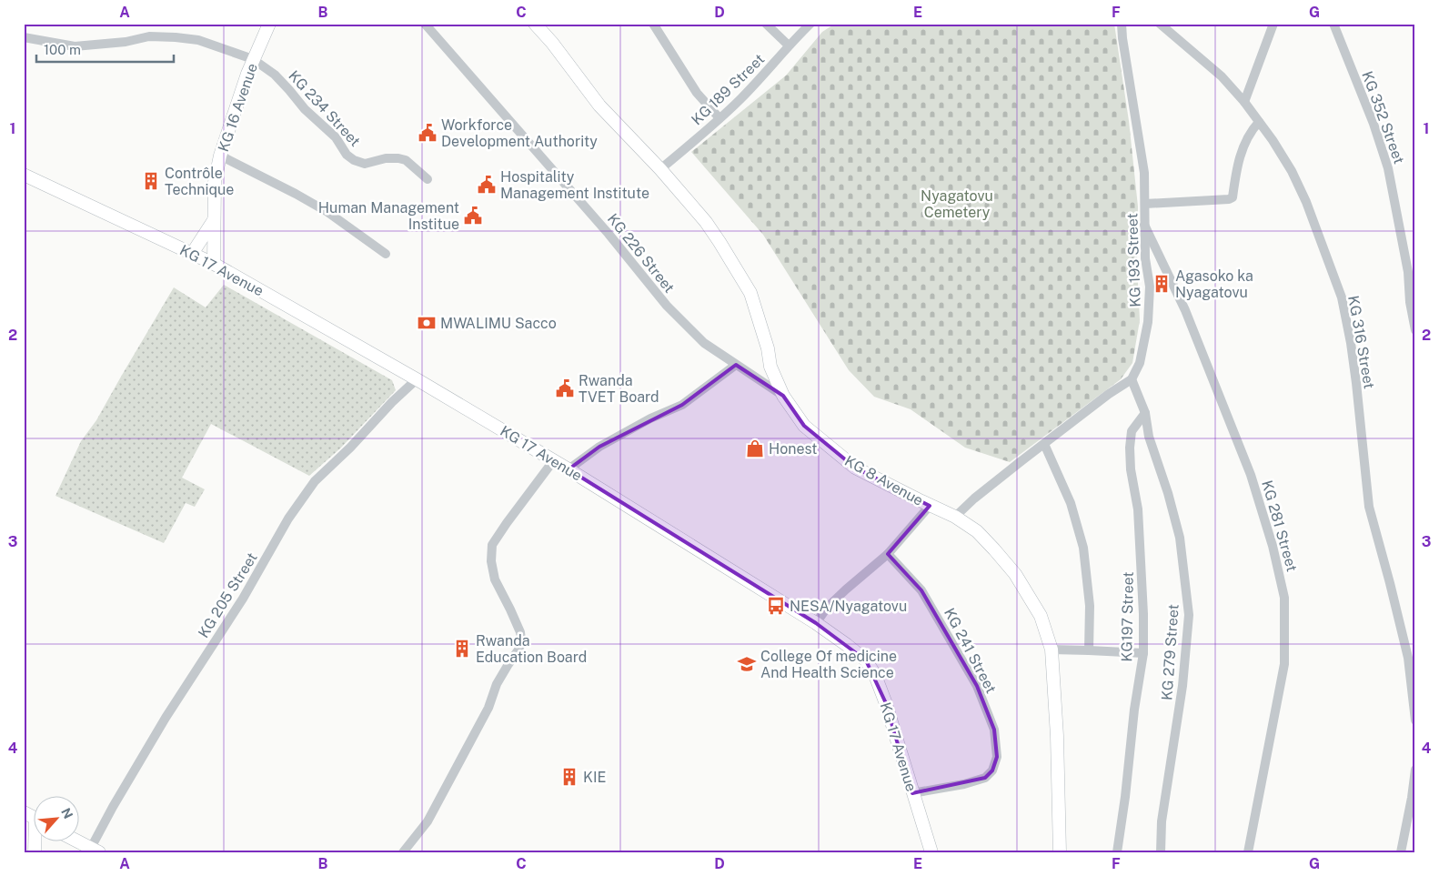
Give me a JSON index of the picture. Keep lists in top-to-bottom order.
{
  "streets": {
    "street": [
      "KG 189 Street",
      "KG 16 Avenue",
      "KG 234 Street",
      "KG 352 Street",
      "KG 226 Street",
      "KG 193 Street",
      "KG 17 Avenue",
      "KG 316 Street",
      "KG 8 Avenue",
      "KG 281 Street",
      "KG 205 Street",
      "KG197 Street",
      "KG 241 Street",
      "KG 279 Street"
    ]
  },
  "crossings": [
    ["KG 189 Street", "KG 8 Avenue"],
    ["KG 16 Avenue", "KG 234 Street"],
    ["KG 16 Avenue", "KG 17 Avenue"],
    ["KG 226 Street", "KG 8 Avenue"],
    ["KG 193 Street", "KG 281 Street"],
    ["KG 193 Street", "KG 279 Street"],
    ["KG 17 Avenue", "KG 205 Street"],
    ["KG 17 Avenue", "KG 241 Street"],
    ["KG197 Street", "KG 279 Street"]
  ],
  "parks": ["Nyagatovu Cemetery"],
  "places": {
    "public building": [
      "Workforce Development Authority",
      "Hospitality Management Institute",
      "Human Management Institue",
      "Rwanda TVET Board"
    ],
    "building": [
      "Contrôle Technique",
      "Agasoko ka Nyagatovu",
      "Rwanda Education Board",
      "KIE"
    ],
    "bank": ["MWALIMU Sacco"],
    "shop": ["Honest"],
    "bus stop": ["NESA/Nyagatovu"],
    "school or university": ["College Of medicine And Health Science"]
  },
  "scale_bar": "100 m",
  "north": "top right",
  "grid": {
    "columns": [
      "A",
      "B",
      "C",
      "D",
      "E",
      "F",
      "G"
    ],
    "rows": [
      "1",
      "2",
      "3",
      "4"
    ]
  }
}
